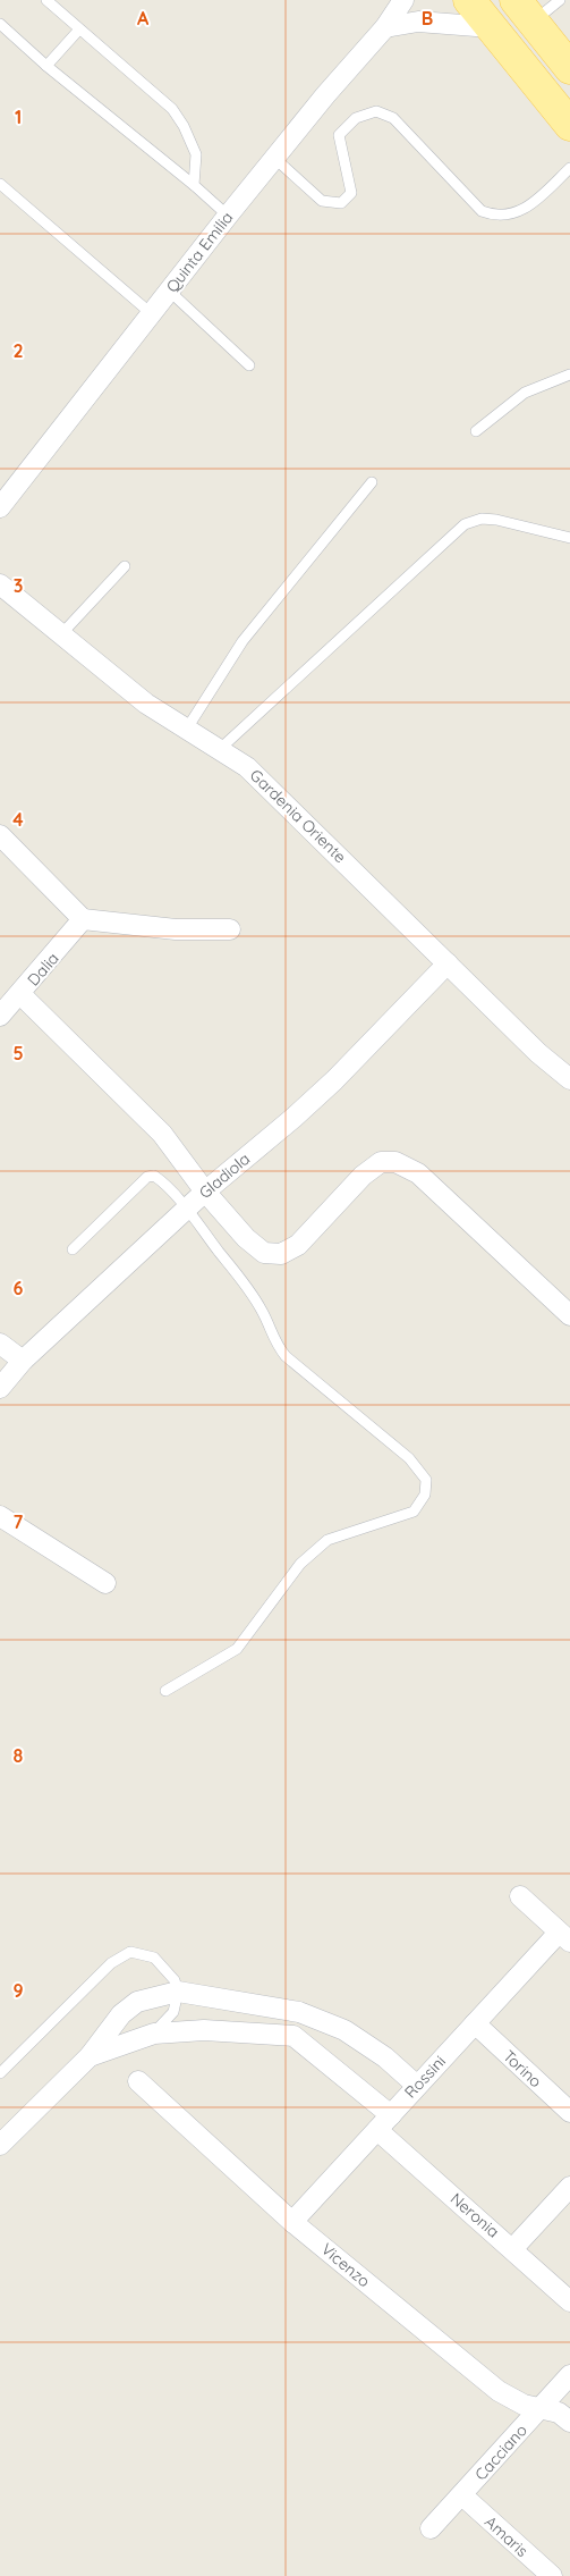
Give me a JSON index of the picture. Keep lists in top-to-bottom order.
{
  "streets": {
    "street": [
      "Quinta Emilia",
      "Gardenia Oriente",
      "Dalia",
      "Gladiola",
      "Torino",
      "Rossini",
      "Neronia",
      "Vicenzo",
      "Cacciano",
      "Amaris"
    ]
  },
  "crossings": [
    ["Gardenia Oriente", "Gladiola"],
    ["Torino", "Rossini"],
    ["Rossini", "Neronia"],
    ["Rossini", "Vicenzo"],
    ["Vicenzo", "Cacciano"],
    ["Cacciano", "Amaris"]
  ],
  "grid": {
    "columns": ["A", "B"],
    "rows": [
      "1",
      "2",
      "3",
      "4",
      "5",
      "6",
      "7",
      "8",
      "9"
    ]
  }
}
